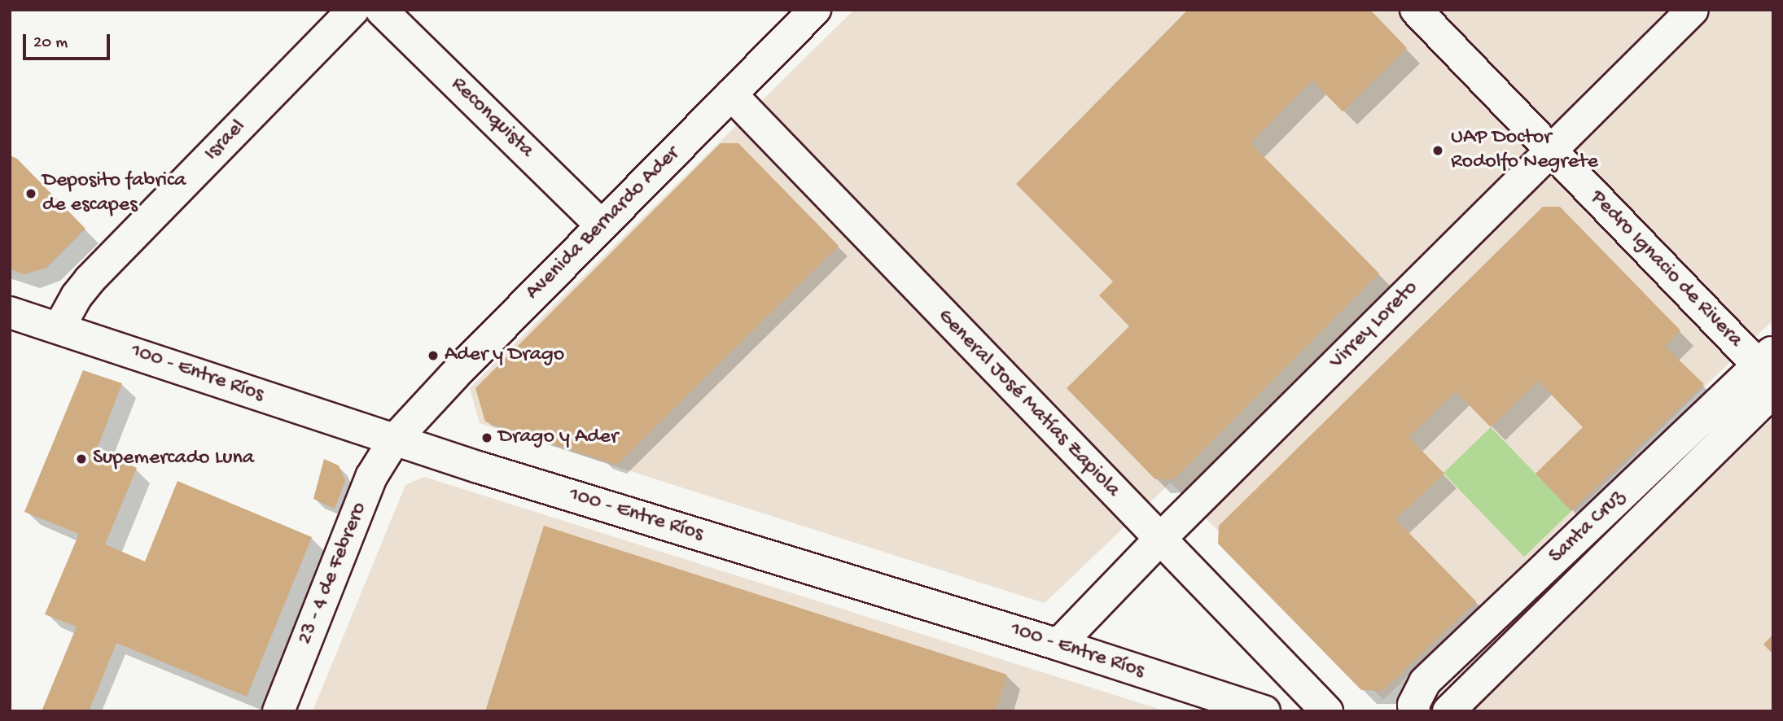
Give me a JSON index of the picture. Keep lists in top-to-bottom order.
{
  "streets": {
    "street": [
      "Reconquista",
      "Israel",
      "Avenida Bernardo Ader",
      "Pedro Ignacio de Rivera",
      "Virrey Loreto",
      "100 - Entre Ríos",
      "General José Matías Zapiola",
      "Santa Cruz",
      "23 - 4 de Febrero"
    ]
  },
  "crossings": [
    ["Reconquista", "Avenida Bernardo Ader"],
    ["Israel", "100 - Entre Ríos"],
    ["Avenida Bernardo Ader", "100 - Entre Ríos"],
    ["Avenida Bernardo Ader", "General José Matías Zapiola"],
    ["Avenida Bernardo Ader", "23 - 4 de Febrero"],
    ["Pedro Ignacio de Rivera", "Virrey Loreto"],
    ["Pedro Ignacio de Rivera", "Santa Cruz"],
    ["Virrey Loreto", "100 - Entre Ríos"],
    ["Virrey Loreto", "General José Matías Zapiola"],
    ["100 - Entre Ríos", "23 - 4 de Febrero"]
  ],
  "places": [
    "UAP Doctor Rodolfo Negrete",
    "Deposito fabrica de escapes",
    "Ader y Drago",
    "Drago y Ader",
    "Supemercado Luna"
  ],
  "scale_bar": "20 m"
}
